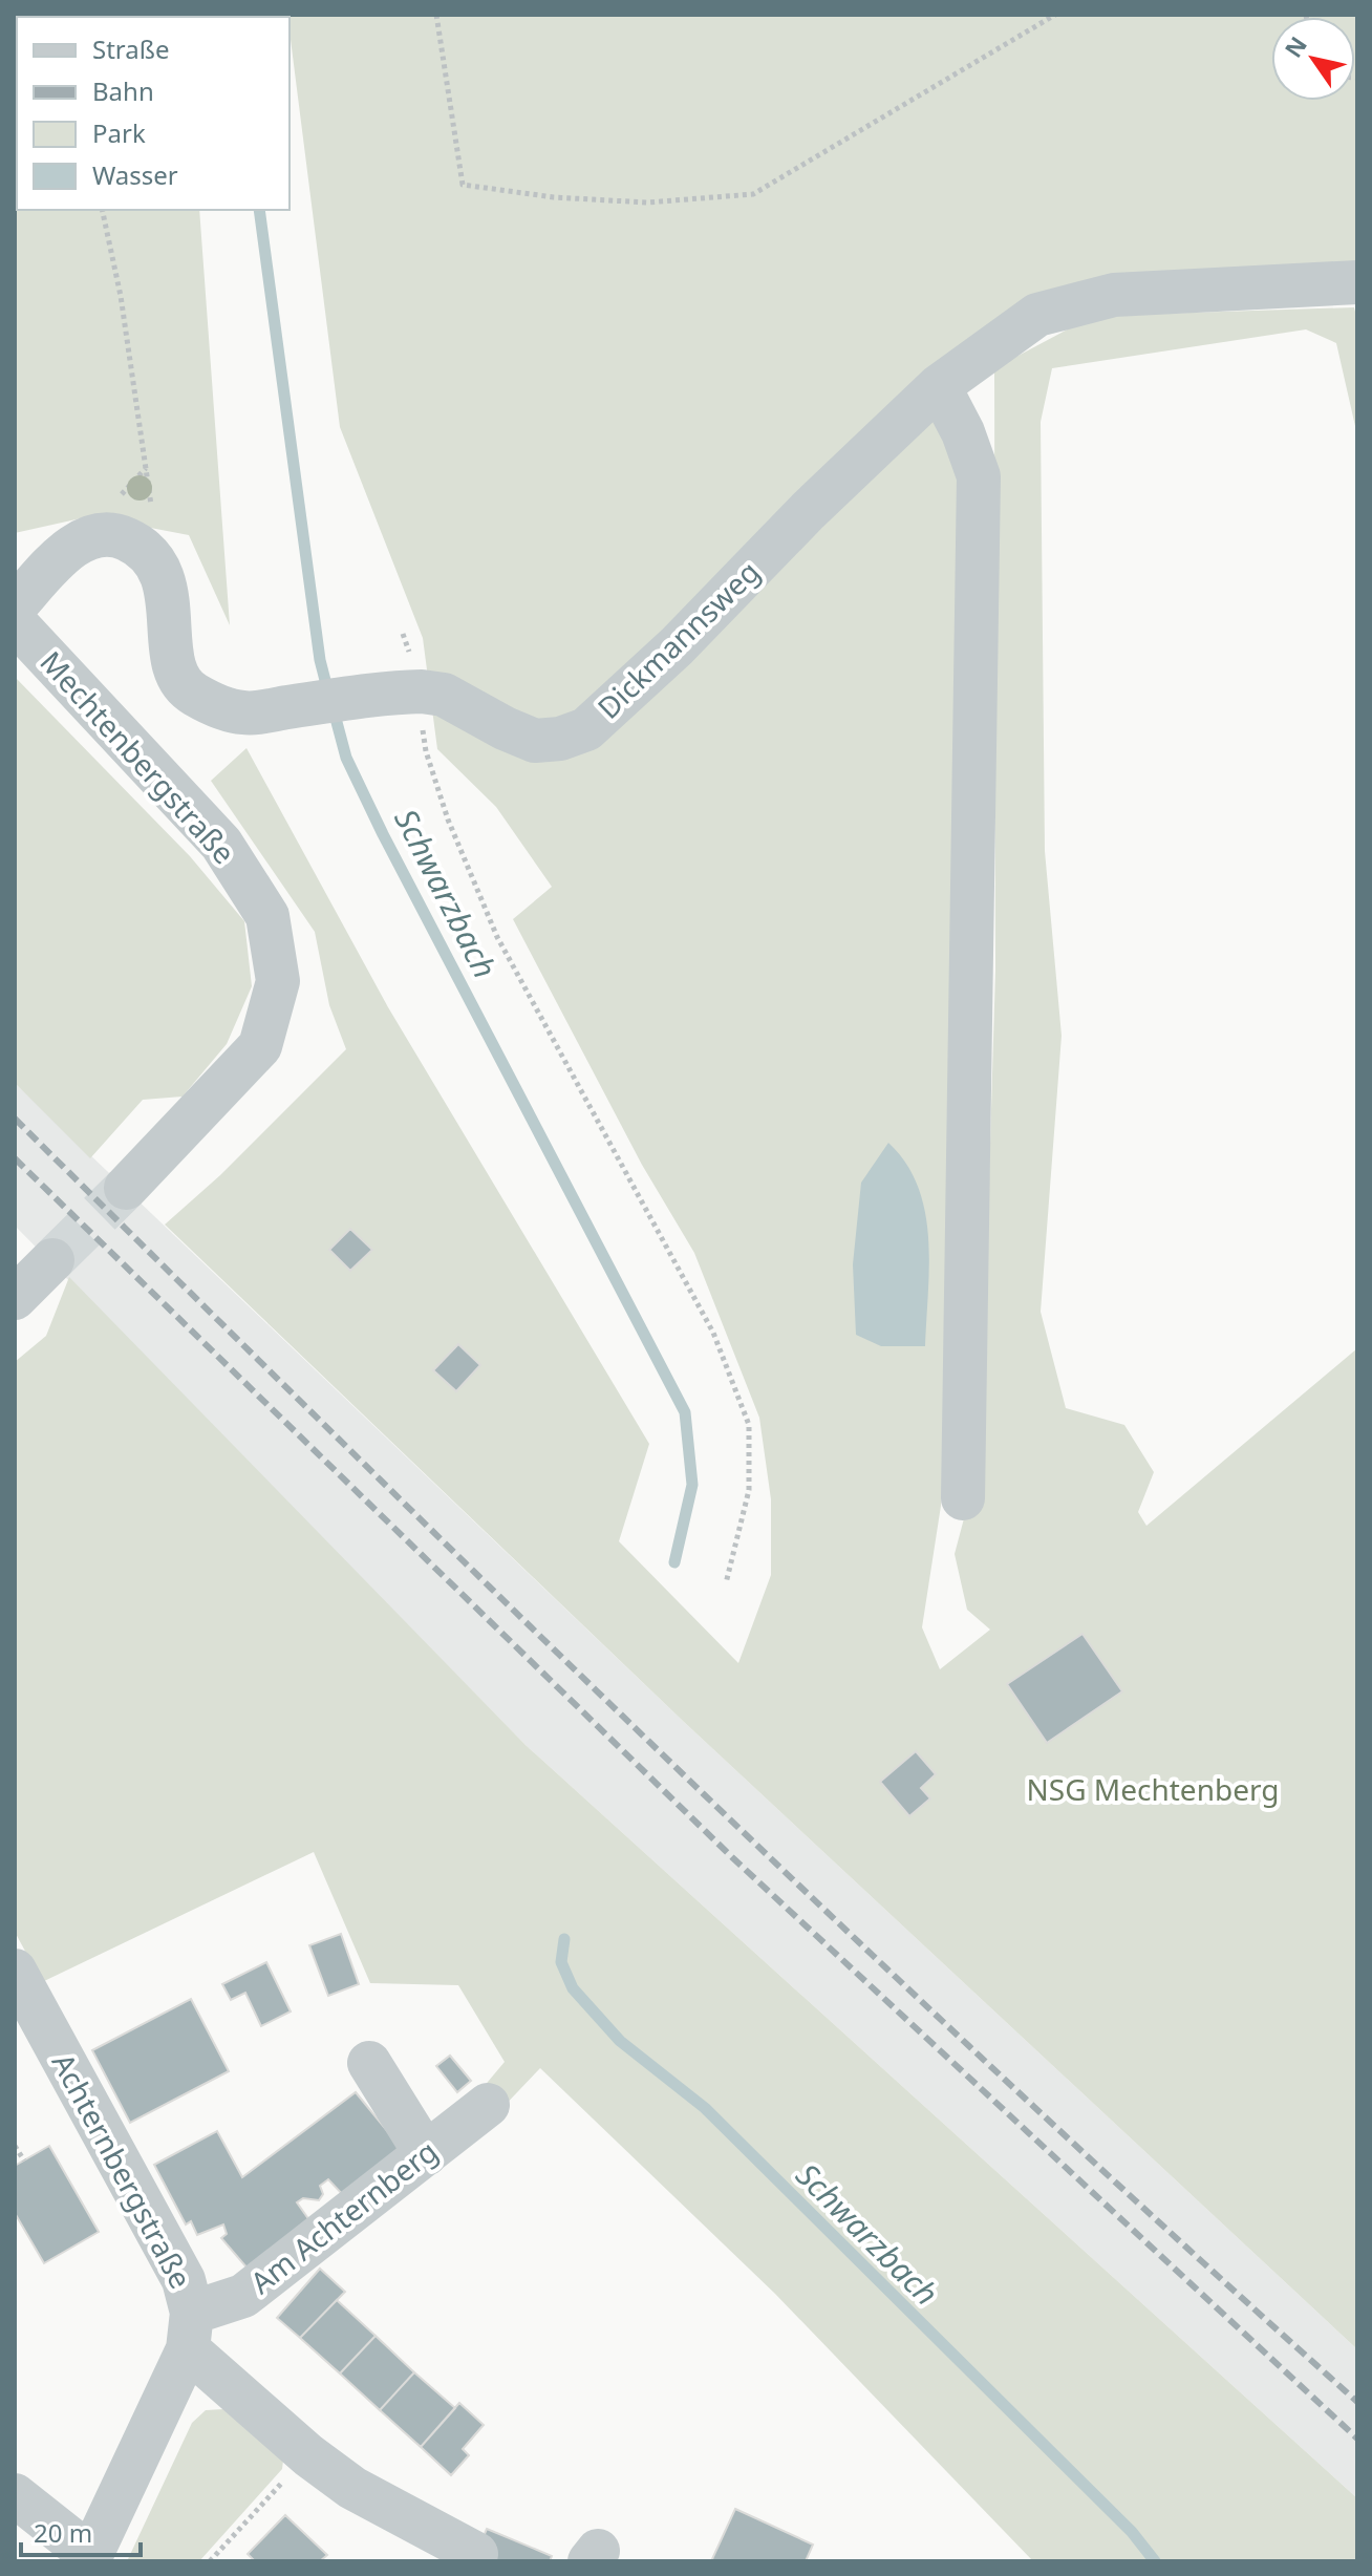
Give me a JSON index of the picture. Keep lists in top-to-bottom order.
{
  "streets": {
    "street": [
      "Dickmannsweg",
      "Mechtenbergstraße",
      "Achternbergstraße",
      "Am Achternberg"
    ]
  },
  "crossings": [
    ["Achternbergstraße", "Am Achternberg"]
  ],
  "water": ["Schwarzbach"],
  "parks": ["NSG Mechtenberg"],
  "legend": [
    "Straße",
    "Bahn",
    "Park",
    "Wasser"
  ],
  "scale_bar": "20 m",
  "north": "top left"
}
